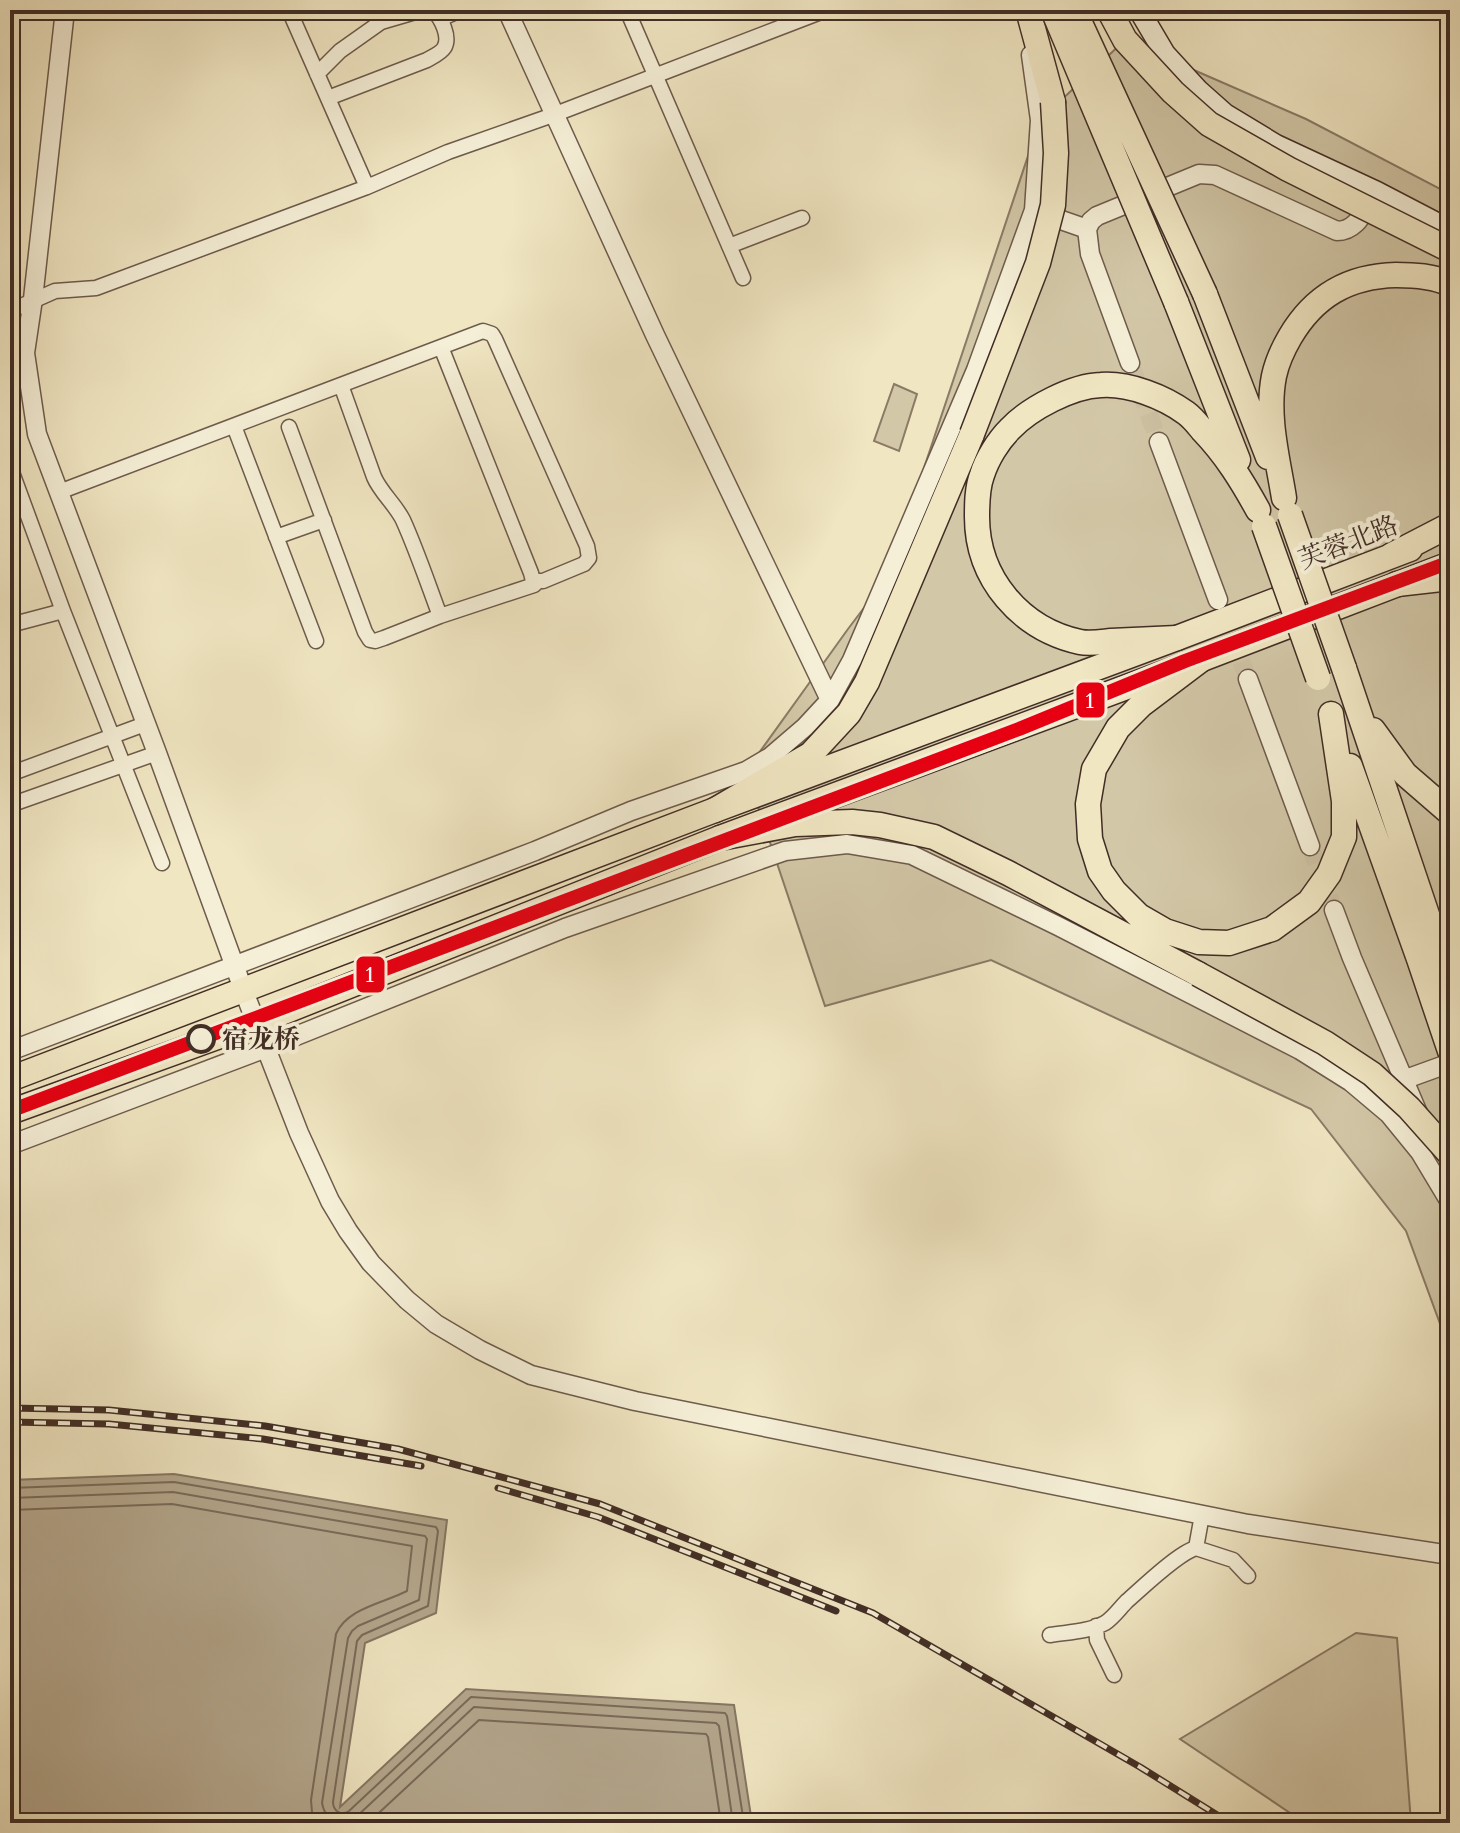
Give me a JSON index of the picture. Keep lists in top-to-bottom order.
{
  "streets": {
    "main road": ["芙蓉北路"]
  },
  "places": ["宿龙桥"],
  "lines": ["transit line 1"]
}
